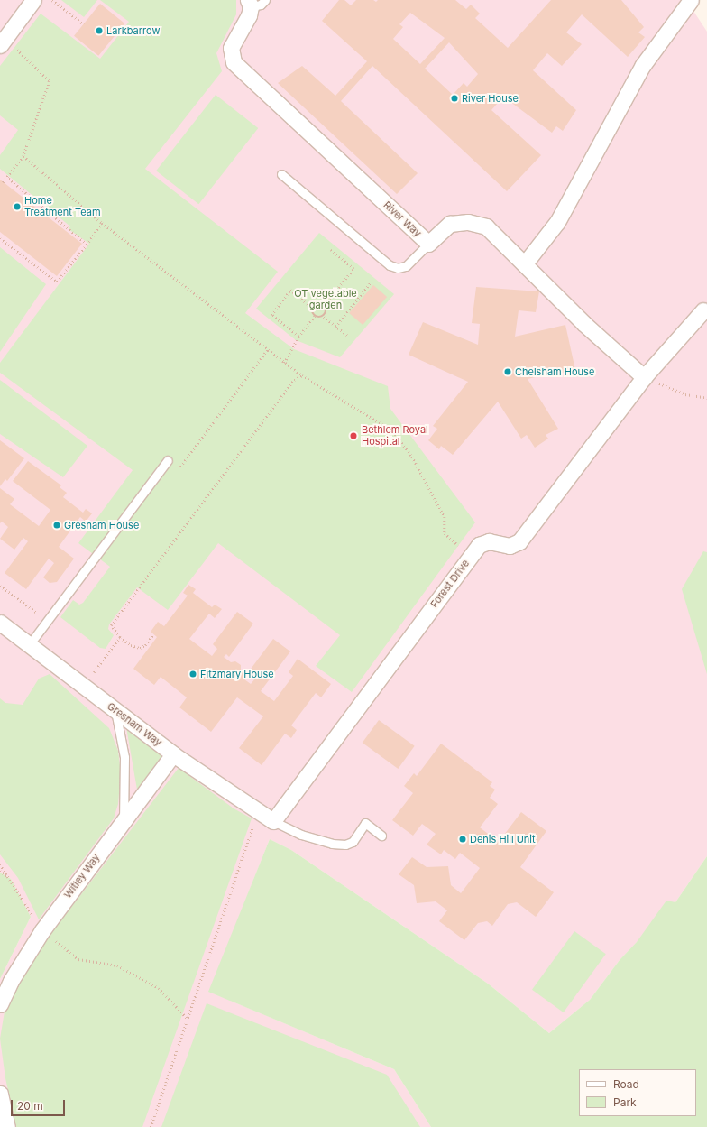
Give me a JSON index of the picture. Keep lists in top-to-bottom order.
{
  "streets": {
    "street": [
      "River Way",
      "Forest Drive",
      "Gresham Way",
      "Witley Way"
    ]
  },
  "crossings": [
    ["River Way", "Forest Drive"],
    ["Forest Drive", "Gresham Way"],
    ["Gresham Way", "Witley Way"]
  ],
  "parks": ["OT vegetable garden"],
  "places": [
    "Larkbarrow",
    "River House",
    "Home Treatment Team",
    "Chelsham House",
    "Bethlem Royal Hospital",
    "Gresham House",
    "Fitzmary House",
    "Denis Hill Unit"
  ],
  "legend": ["Road", "Park"],
  "scale_bar": "20 m"
}
